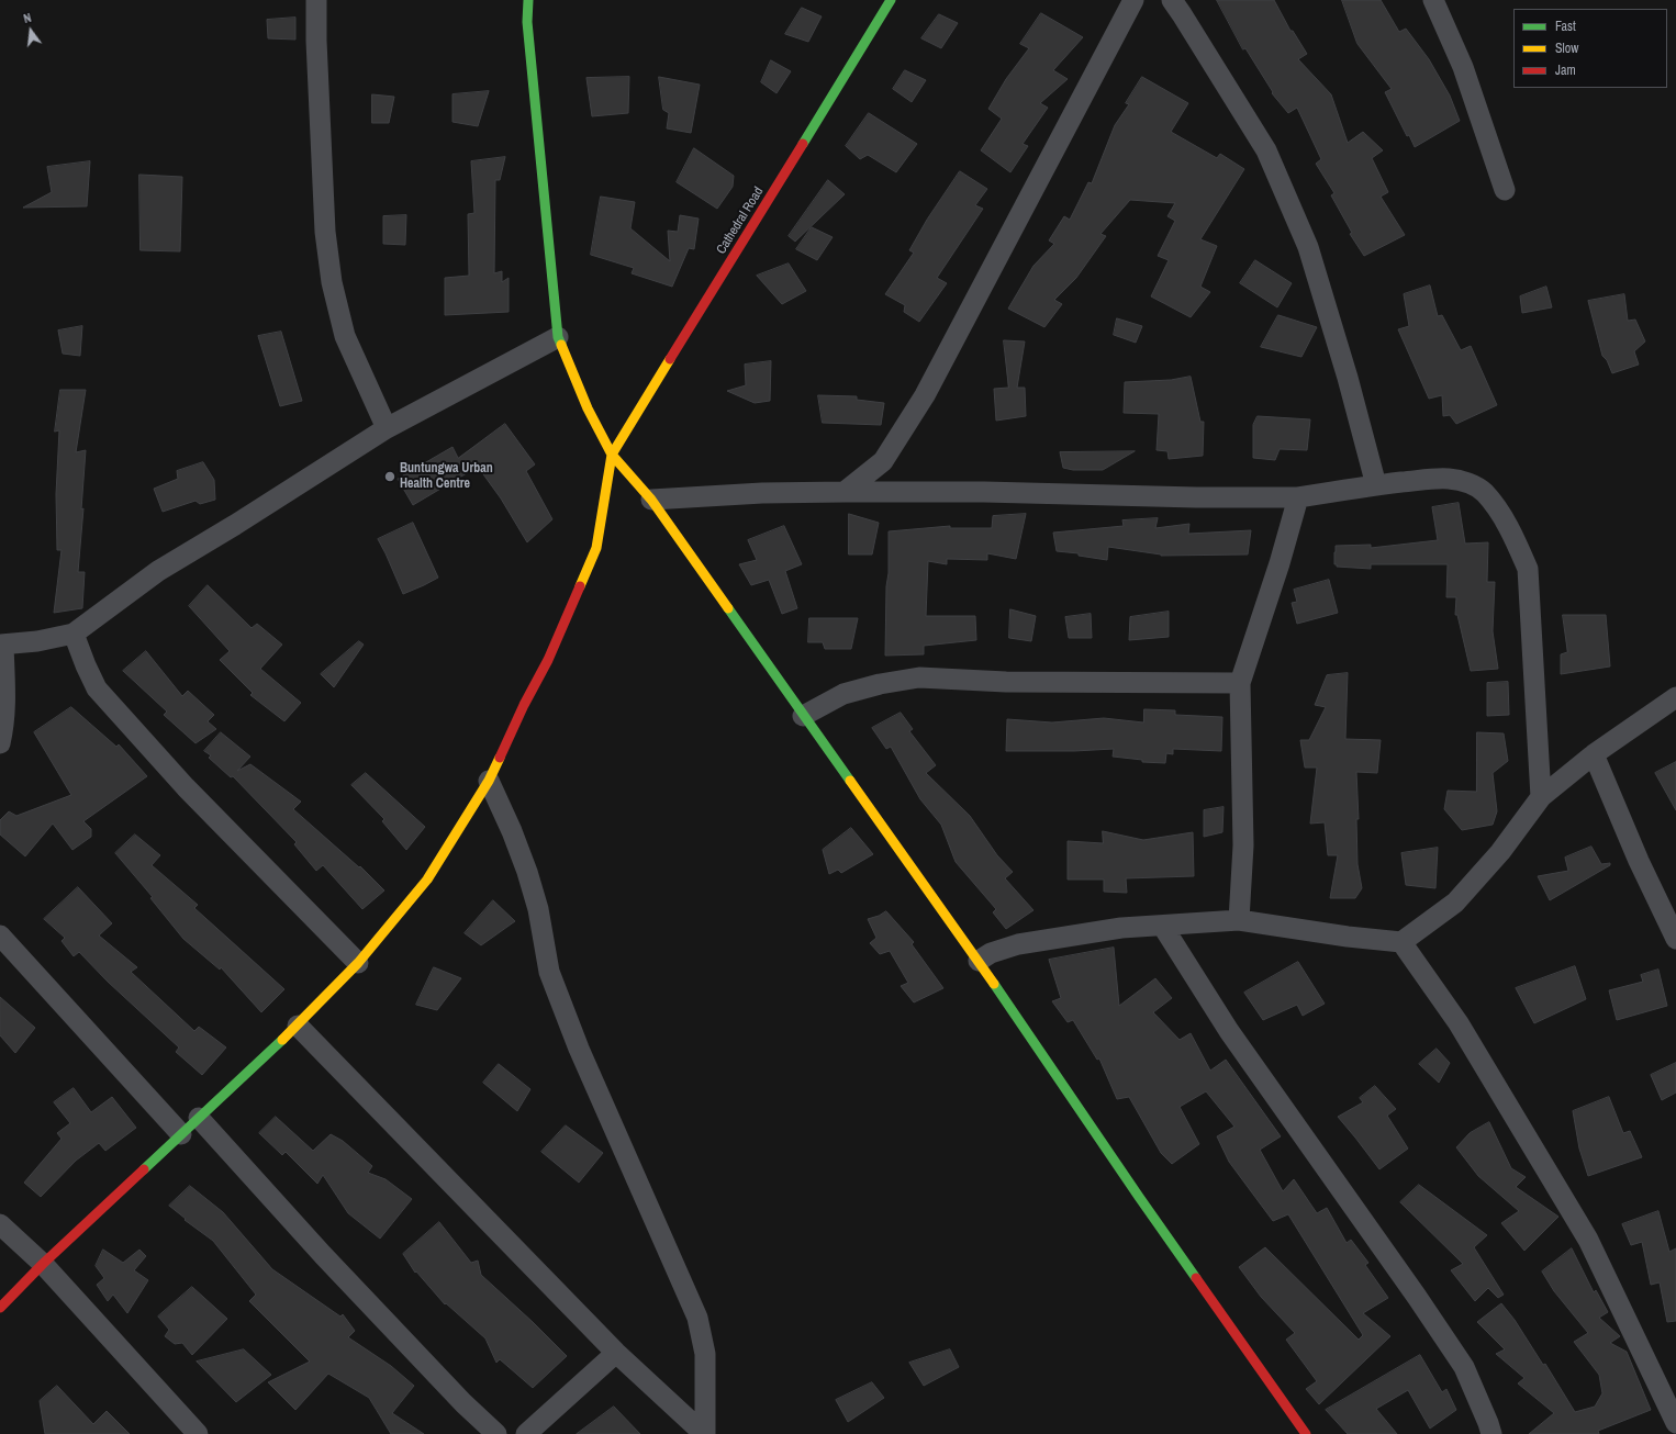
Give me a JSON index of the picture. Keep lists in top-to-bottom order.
{
  "streets": {
    "street": ["Cathedral Road"]
  },
  "places": ["Buntungwa Urban Health Centre"],
  "legend": ["Fast", "Slow", "Jam"],
  "north": "top"
}
